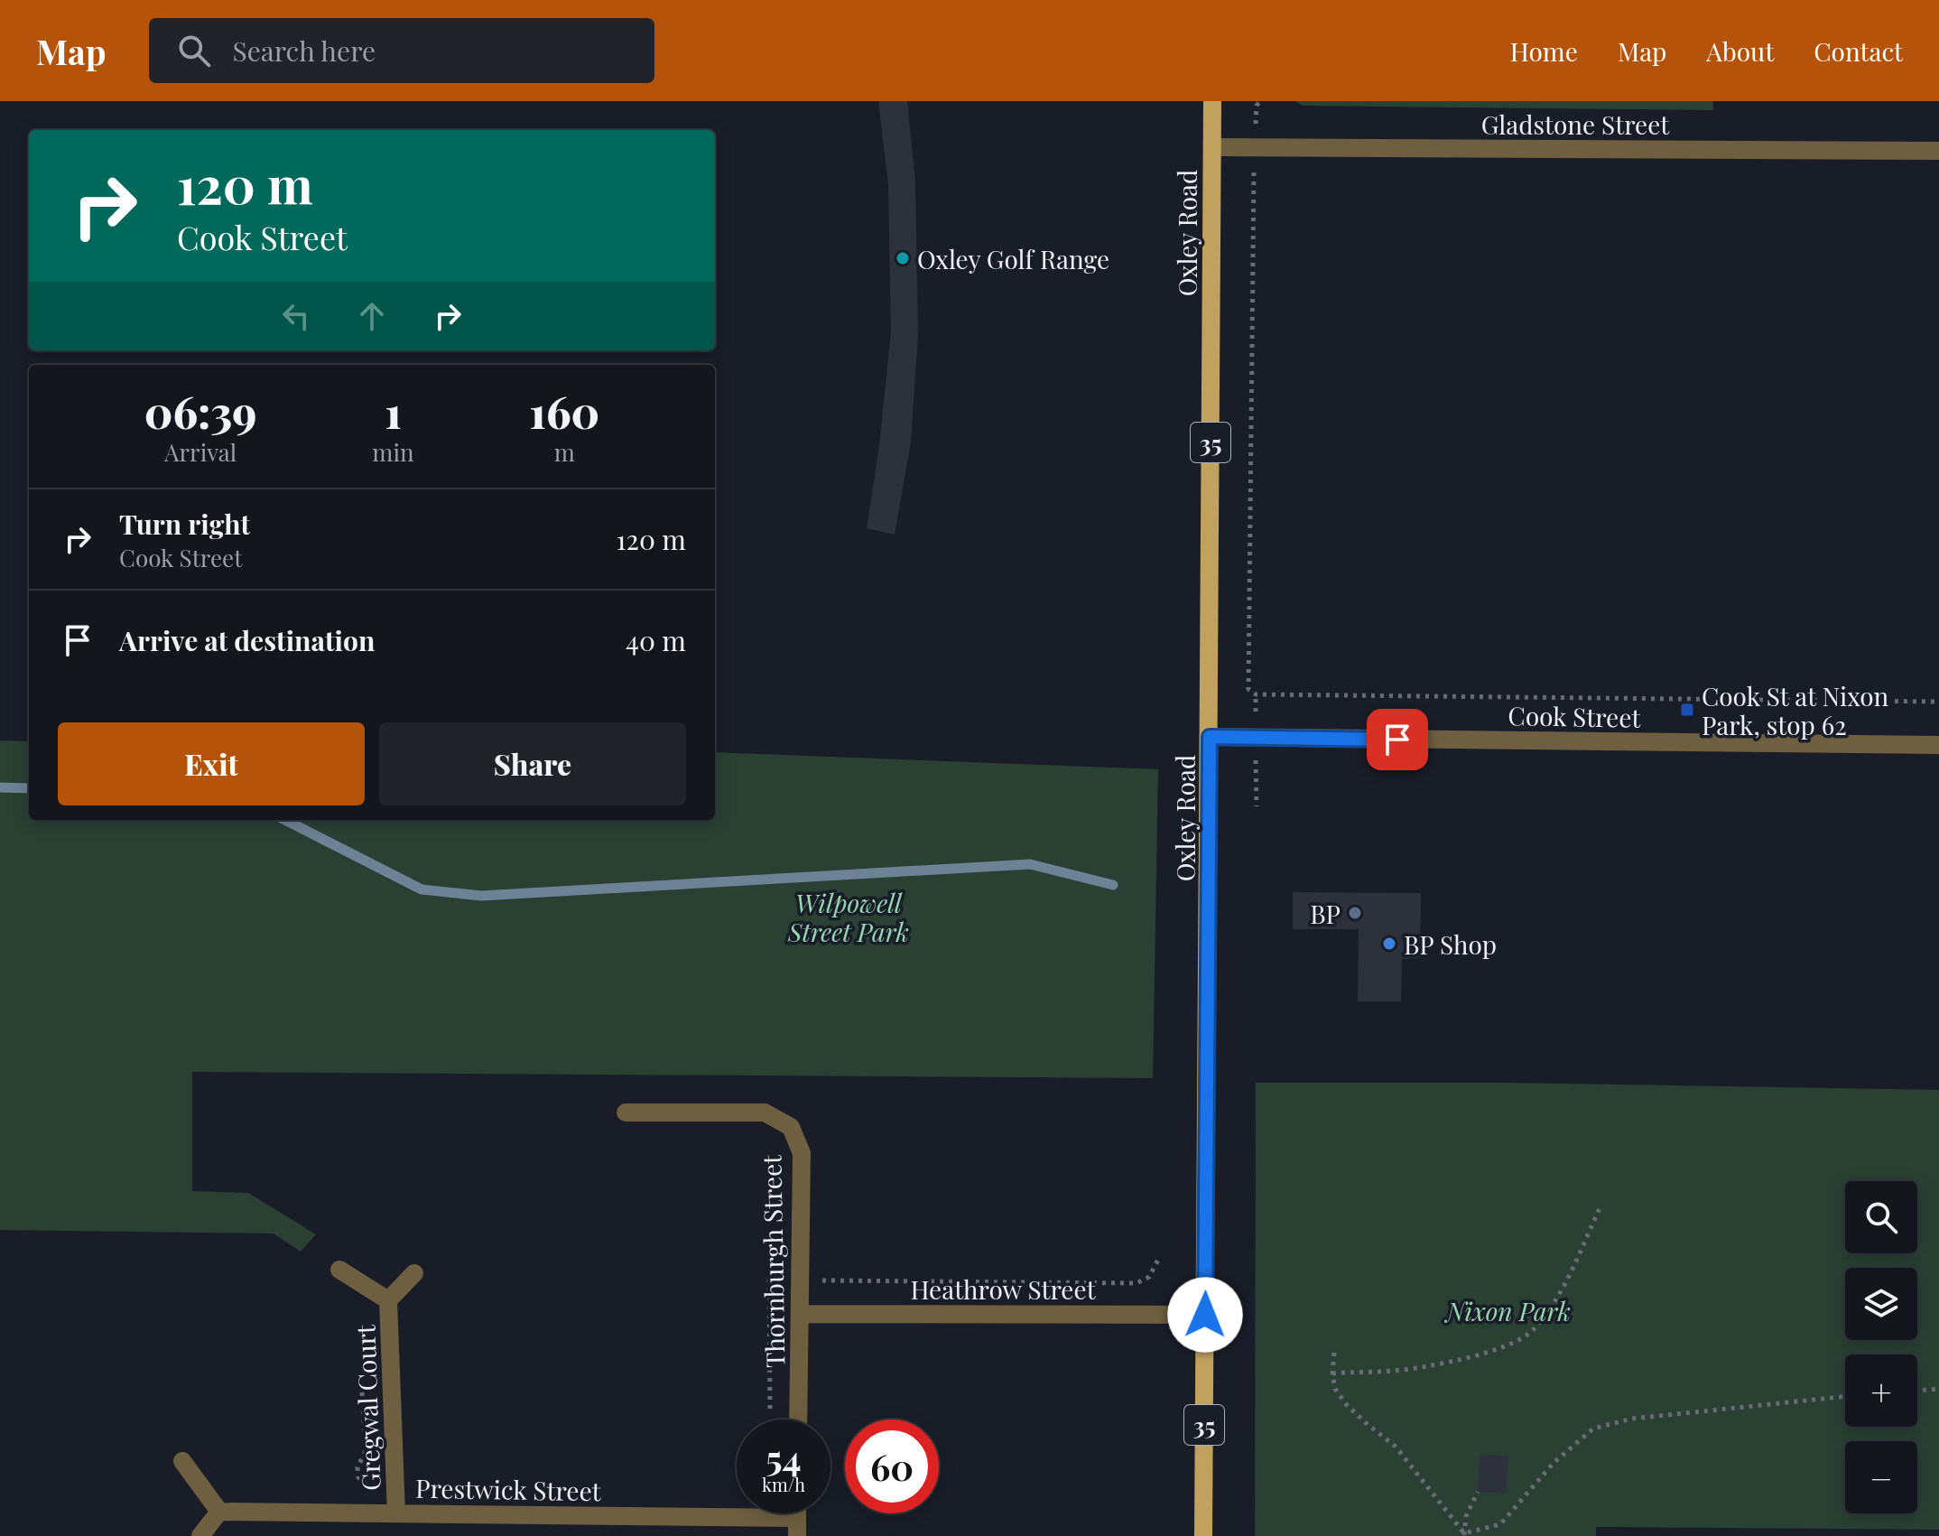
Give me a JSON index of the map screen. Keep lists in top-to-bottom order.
{
  "streets": {
    "main road": ["Oxley Road", "35"],
    "street": [
      "Gladstone Street",
      "Cook Street",
      "Thornburgh Street",
      "Heathrow Street",
      "Gregwal Court",
      "Prestwick Street"
    ]
  },
  "crossings": [
    ["Gladstone Street", "Oxley Road"],
    ["Oxley Road", "Cook Street"],
    ["Oxley Road", "Heathrow Street"],
    ["Thornburgh Street", "Heathrow Street"],
    ["Gregwal Court", "Prestwick Street"]
  ],
  "parks": ["Wilpowell Street Park", "Nixon Park"],
  "places": {
    "other": ["Oxley Golf Range", "BP", "BP Shop"],
    "transit": ["Cook St at Nixon Park, stop 62"]
  },
  "page": {
    "header": "Map",
    "search": "Search here",
    "nav": [
      "Home",
      "Map",
      "About",
      "Contact"
    ],
    "turn": ["120 m", "Cook Street"],
    "eta": [
      "06:39",
      "Arrival",
      "1",
      "min",
      "160",
      "m"
    ],
    "list": [
      {
        "name": "Turn right",
        "note": "Cook Street",
        "value": "120 m"
      },
      {
        "name": "Arrive at destination",
        "value": "40 m"
      }
    ],
    "buttons": ["Exit", "Share"],
    "map_buttons": ["+", "−"],
    "speed": "54 km/h",
    "limit": "60"
  }
}
